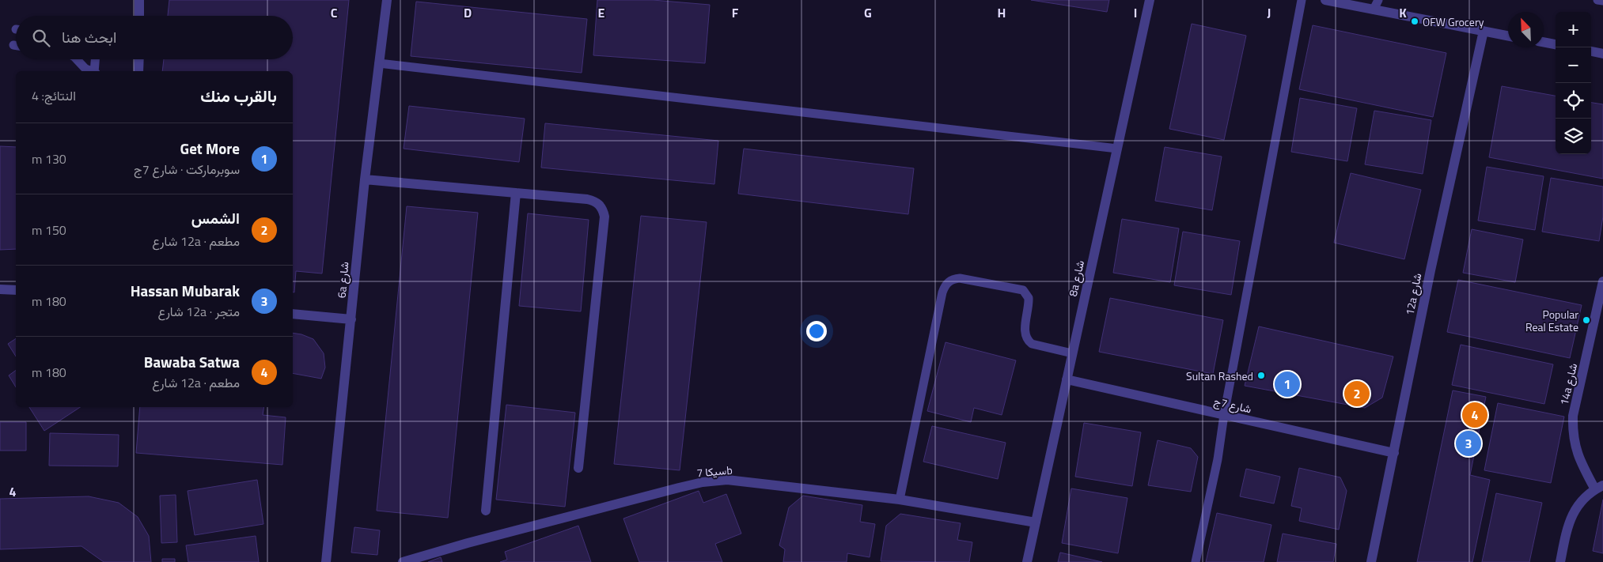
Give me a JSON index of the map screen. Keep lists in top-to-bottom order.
{
  "streets": {
    "street": [
      "8a شارع",
      "6a شارع",
      "12a شارع",
      "14a شارع",
      "شارع 7ج",
      "سيكا 7b"
    ]
  },
  "crossings": [
    ["8a شارع", "شارع 7ج"],
    ["8a شارع", "سيكا 7b"],
    ["12a شارع", "شارع 7ج"]
  ],
  "places": ["OFW Grocery", "Popular Real Estate", "Sultan Rashed"],
  "north": "top left",
  "page": {
    "map_buttons": ["+", "−"],
    "search": "ابحث هنا",
    "heading": ["بالقرب منك", "النتائج: 4"],
    "list": [
      {
        "mark": "1",
        "name": "Get More",
        "note": "سوبرماركت · شارع 7ج",
        "value": "130 m"
      },
      {
        "mark": "2",
        "name": "الشمس",
        "note": "مطعم · 12a شارع",
        "value": "150 m"
      },
      {
        "mark": "3",
        "name": "Hassan Mubarak",
        "note": "متجر · 12a شارع",
        "value": "180 m"
      },
      {
        "mark": "4",
        "name": "Bawaba Satwa",
        "note": "مطعم · 12a شارع",
        "value": "180 m"
      }
    ],
    "pins": [
      "1",
      "2",
      "4",
      "3"
    ]
  },
  "grid": {
    "columns": [
      "C",
      "D",
      "E",
      "F",
      "G",
      "H",
      "I",
      "J",
      "K"
    ],
    "rows": ["4"]
  }
}
